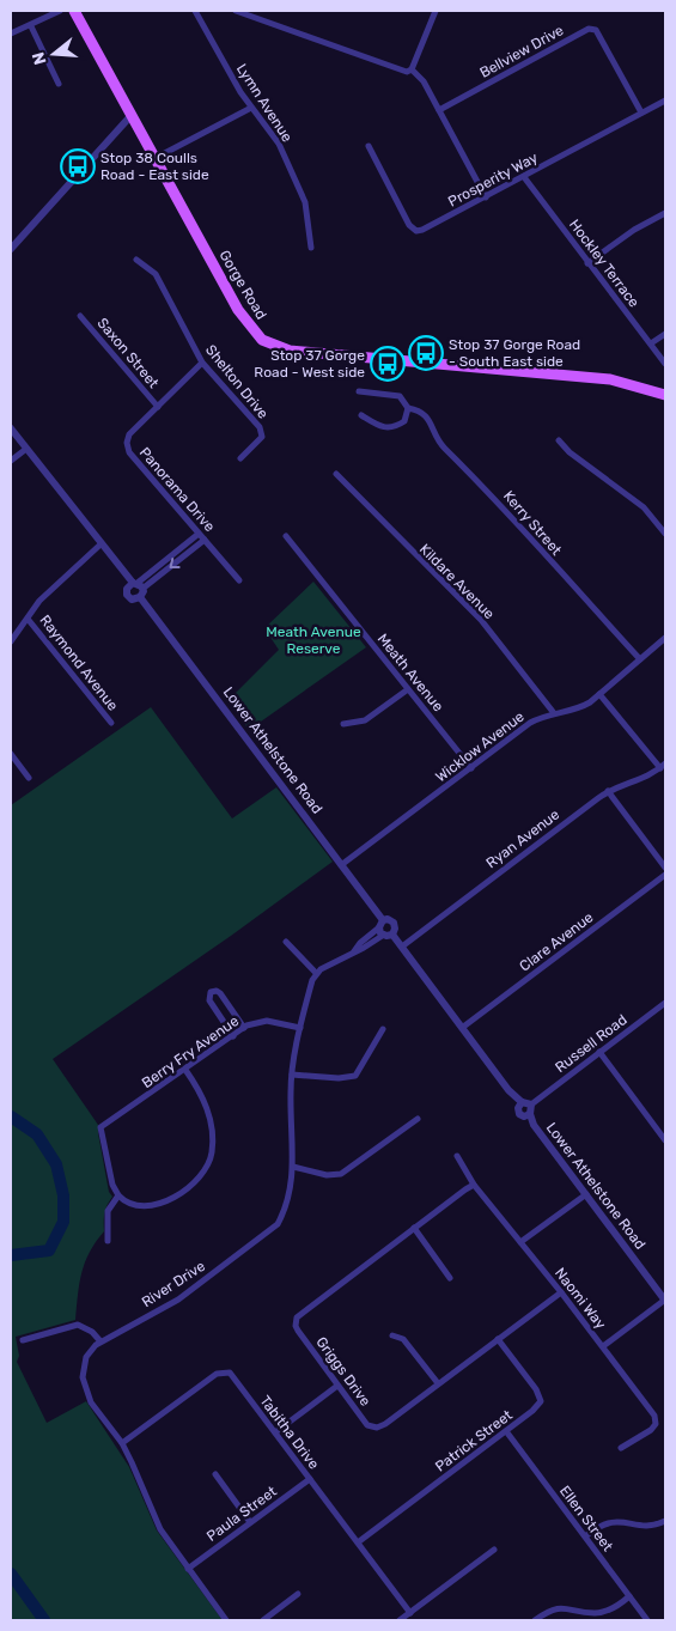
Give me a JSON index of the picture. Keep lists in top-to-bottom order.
{
  "streets": {
    "main road": ["Gorge Road"],
    "street": [
      "Bellview Drive",
      "Lymn Avenue",
      "Prosperity Way",
      "Hockley Terrace",
      "Saxon Street",
      "Shelton Drive",
      "Panorama Drive",
      "Kerry Street",
      "Kildare Avenue",
      "Raymond Avenue",
      "Meath Avenue",
      "Wicklow Avenue",
      "Lower Athelstone Road",
      "Ryan Avenue",
      "Clare Avenue",
      "Russell Road",
      "Berry Fry Avenue",
      "River Drive",
      "Naomi Way",
      "Griggs Drive",
      "Tabitha Drive",
      "Patrick Street",
      "Paula Street",
      "Ellen Street"
    ]
  },
  "crossings": [
    ["Bellview Drive", "Prosperity Way"],
    ["Prosperity Way", "Hockley Terrace"],
    ["Saxon Street", "Panorama Drive"],
    ["Shelton Drive", "Panorama Drive"],
    ["Kerry Street", "Wicklow Avenue"],
    ["Kildare Avenue", "Wicklow Avenue"],
    ["Meath Avenue", "Wicklow Avenue"],
    ["Wicklow Avenue", "Lower Athelstone Road"],
    ["Lower Athelstone Road", "Ryan Avenue"],
    ["Lower Athelstone Road", "Clare Avenue"],
    ["Lower Athelstone Road", "Russell Road"],
    ["Berry Fry Avenue", "River Drive"],
    ["River Drive", "Tabitha Drive"],
    ["River Drive", "Paula Street"],
    ["Naomi Way", "Griggs Drive"],
    ["Griggs Drive", "Patrick Street"],
    ["Tabitha Drive", "Patrick Street"],
    ["Tabitha Drive", "Paula Street"],
    ["Patrick Street", "Ellen Street"]
  ],
  "parks": ["Meath Avenue Reserve"],
  "places": {
    "bus stop": ["Stop 38 Coulls Road - East side", "Stop 37 Gorge Road - South East side", "Stop 37 Gorge Road - West side"]
  },
  "north": "left"
}
